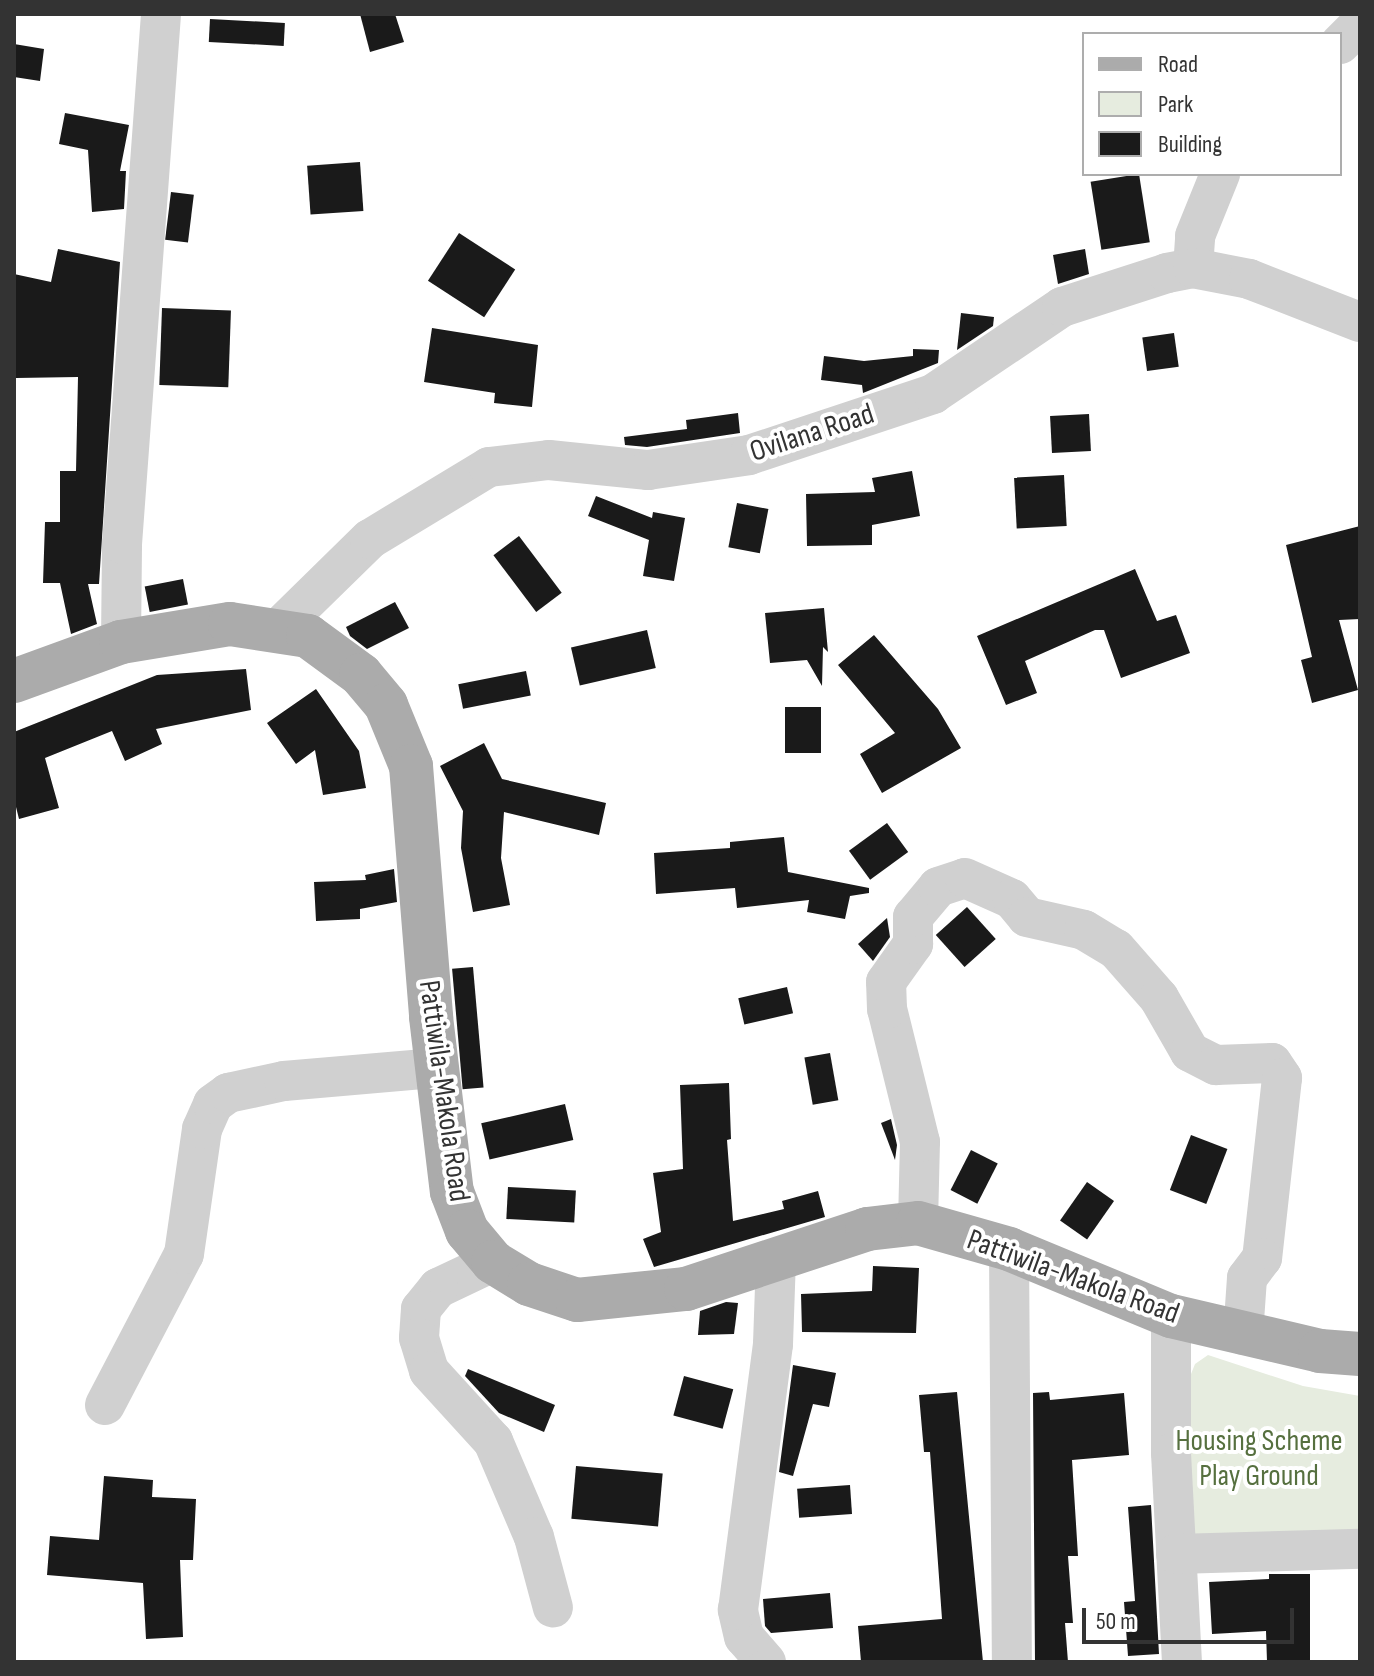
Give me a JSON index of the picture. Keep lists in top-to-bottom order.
{
  "streets": {
    "main road": ["Pattiwila-Makola Road"],
    "street": ["Ovilana Road"]
  },
  "crossings": [
    ["Ovilana Road", "Pattiwila-Makola Road"]
  ],
  "parks": ["Housing Scheme Play Ground"],
  "legend": ["Road", "Park", "Building"],
  "scale_bar": "50 m"
}
